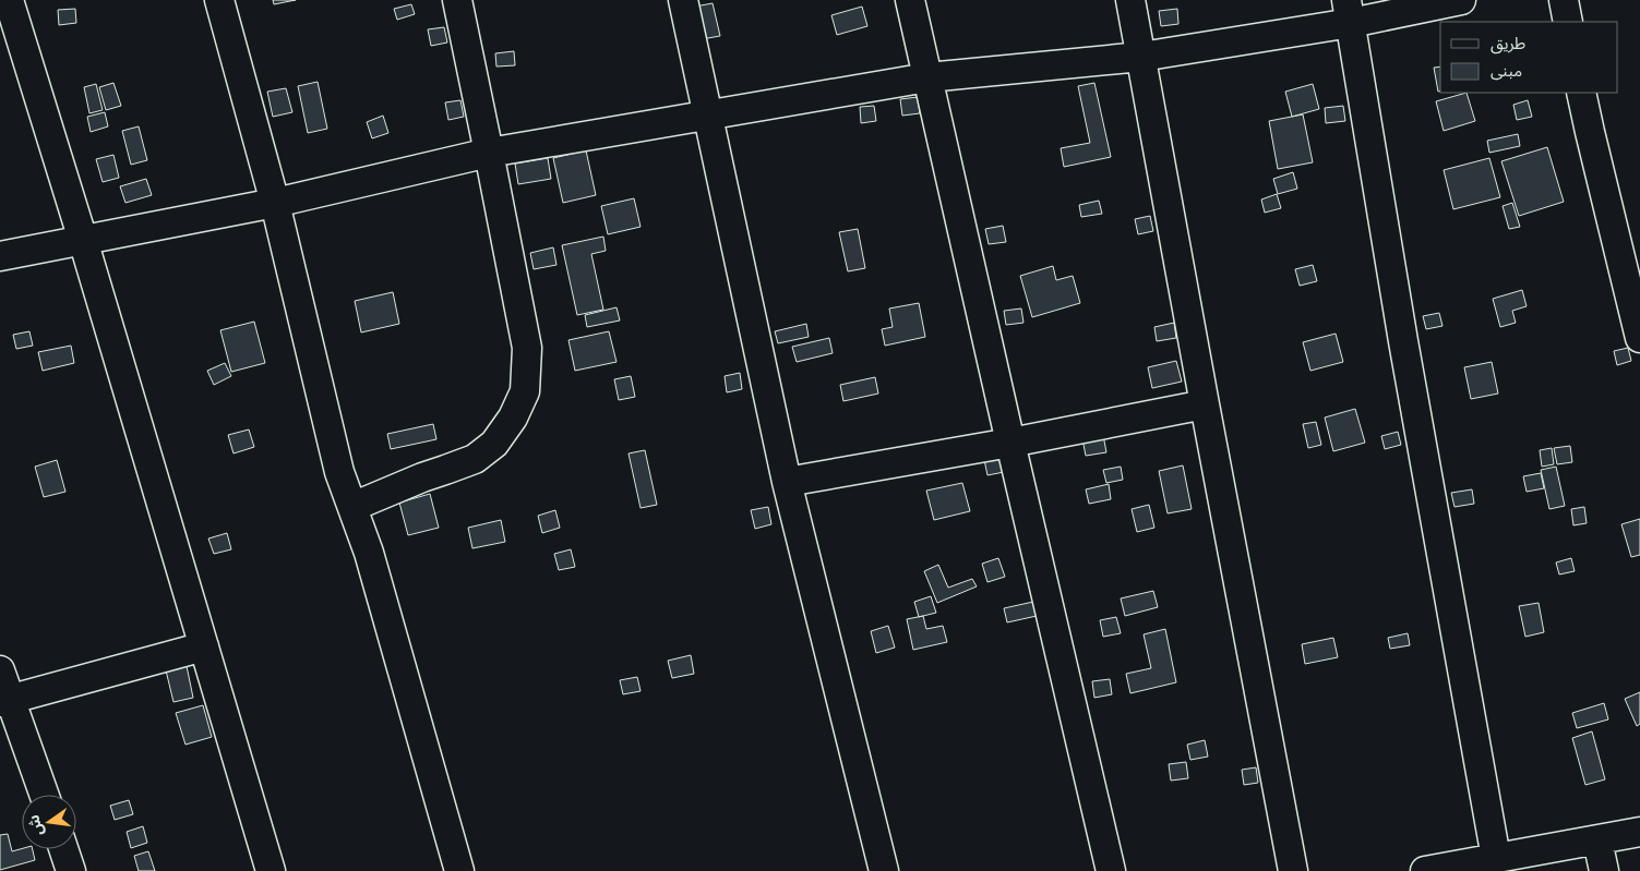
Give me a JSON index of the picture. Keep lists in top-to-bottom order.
{
  "legend": ["طريق", "مبنى"],
  "north": "left"
}
